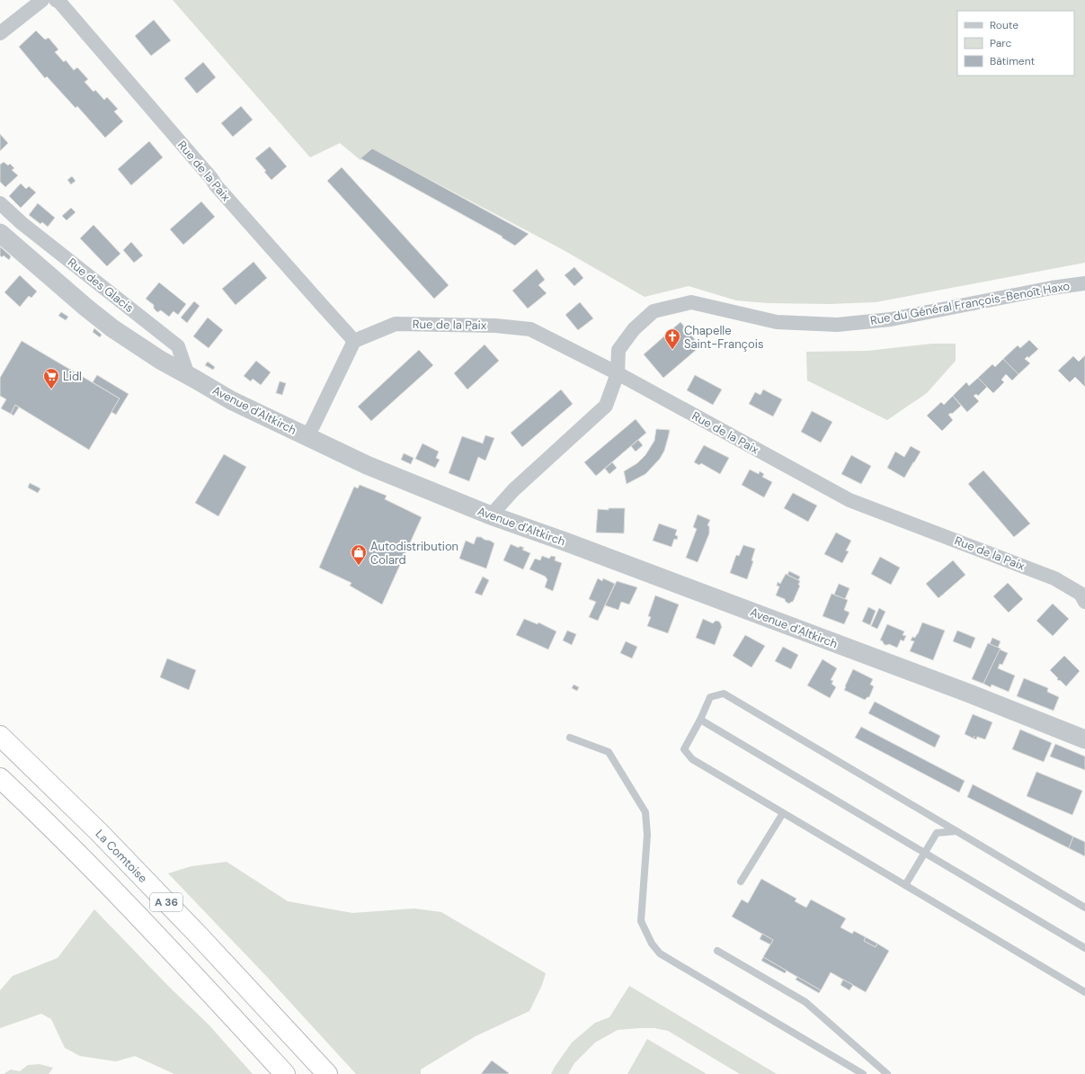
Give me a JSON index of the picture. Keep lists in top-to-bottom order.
{
  "streets": {
    "highway": ["La Comtoise", "A 36"],
    "street": [
      "Rue de la Paix",
      "Rue des Glacis",
      "Rue du Général François-Benoît Haxo",
      "Avenue d'Altkirch"
    ]
  },
  "crossings": [
    ["Rue de la Paix", "Rue du Général François-Benoît Haxo"],
    ["Rue des Glacis", "Avenue d'Altkirch"],
    ["Rue du Général François-Benoît Haxo", "Avenue d'Altkirch"]
  ],
  "places": {
    "church": ["Chapelle Saint-François"],
    "supermarket": ["Lidl"],
    "shop": ["Autodistribution Colard"]
  },
  "legend": ["Route", "Parc", "Bâtiment"]
}
